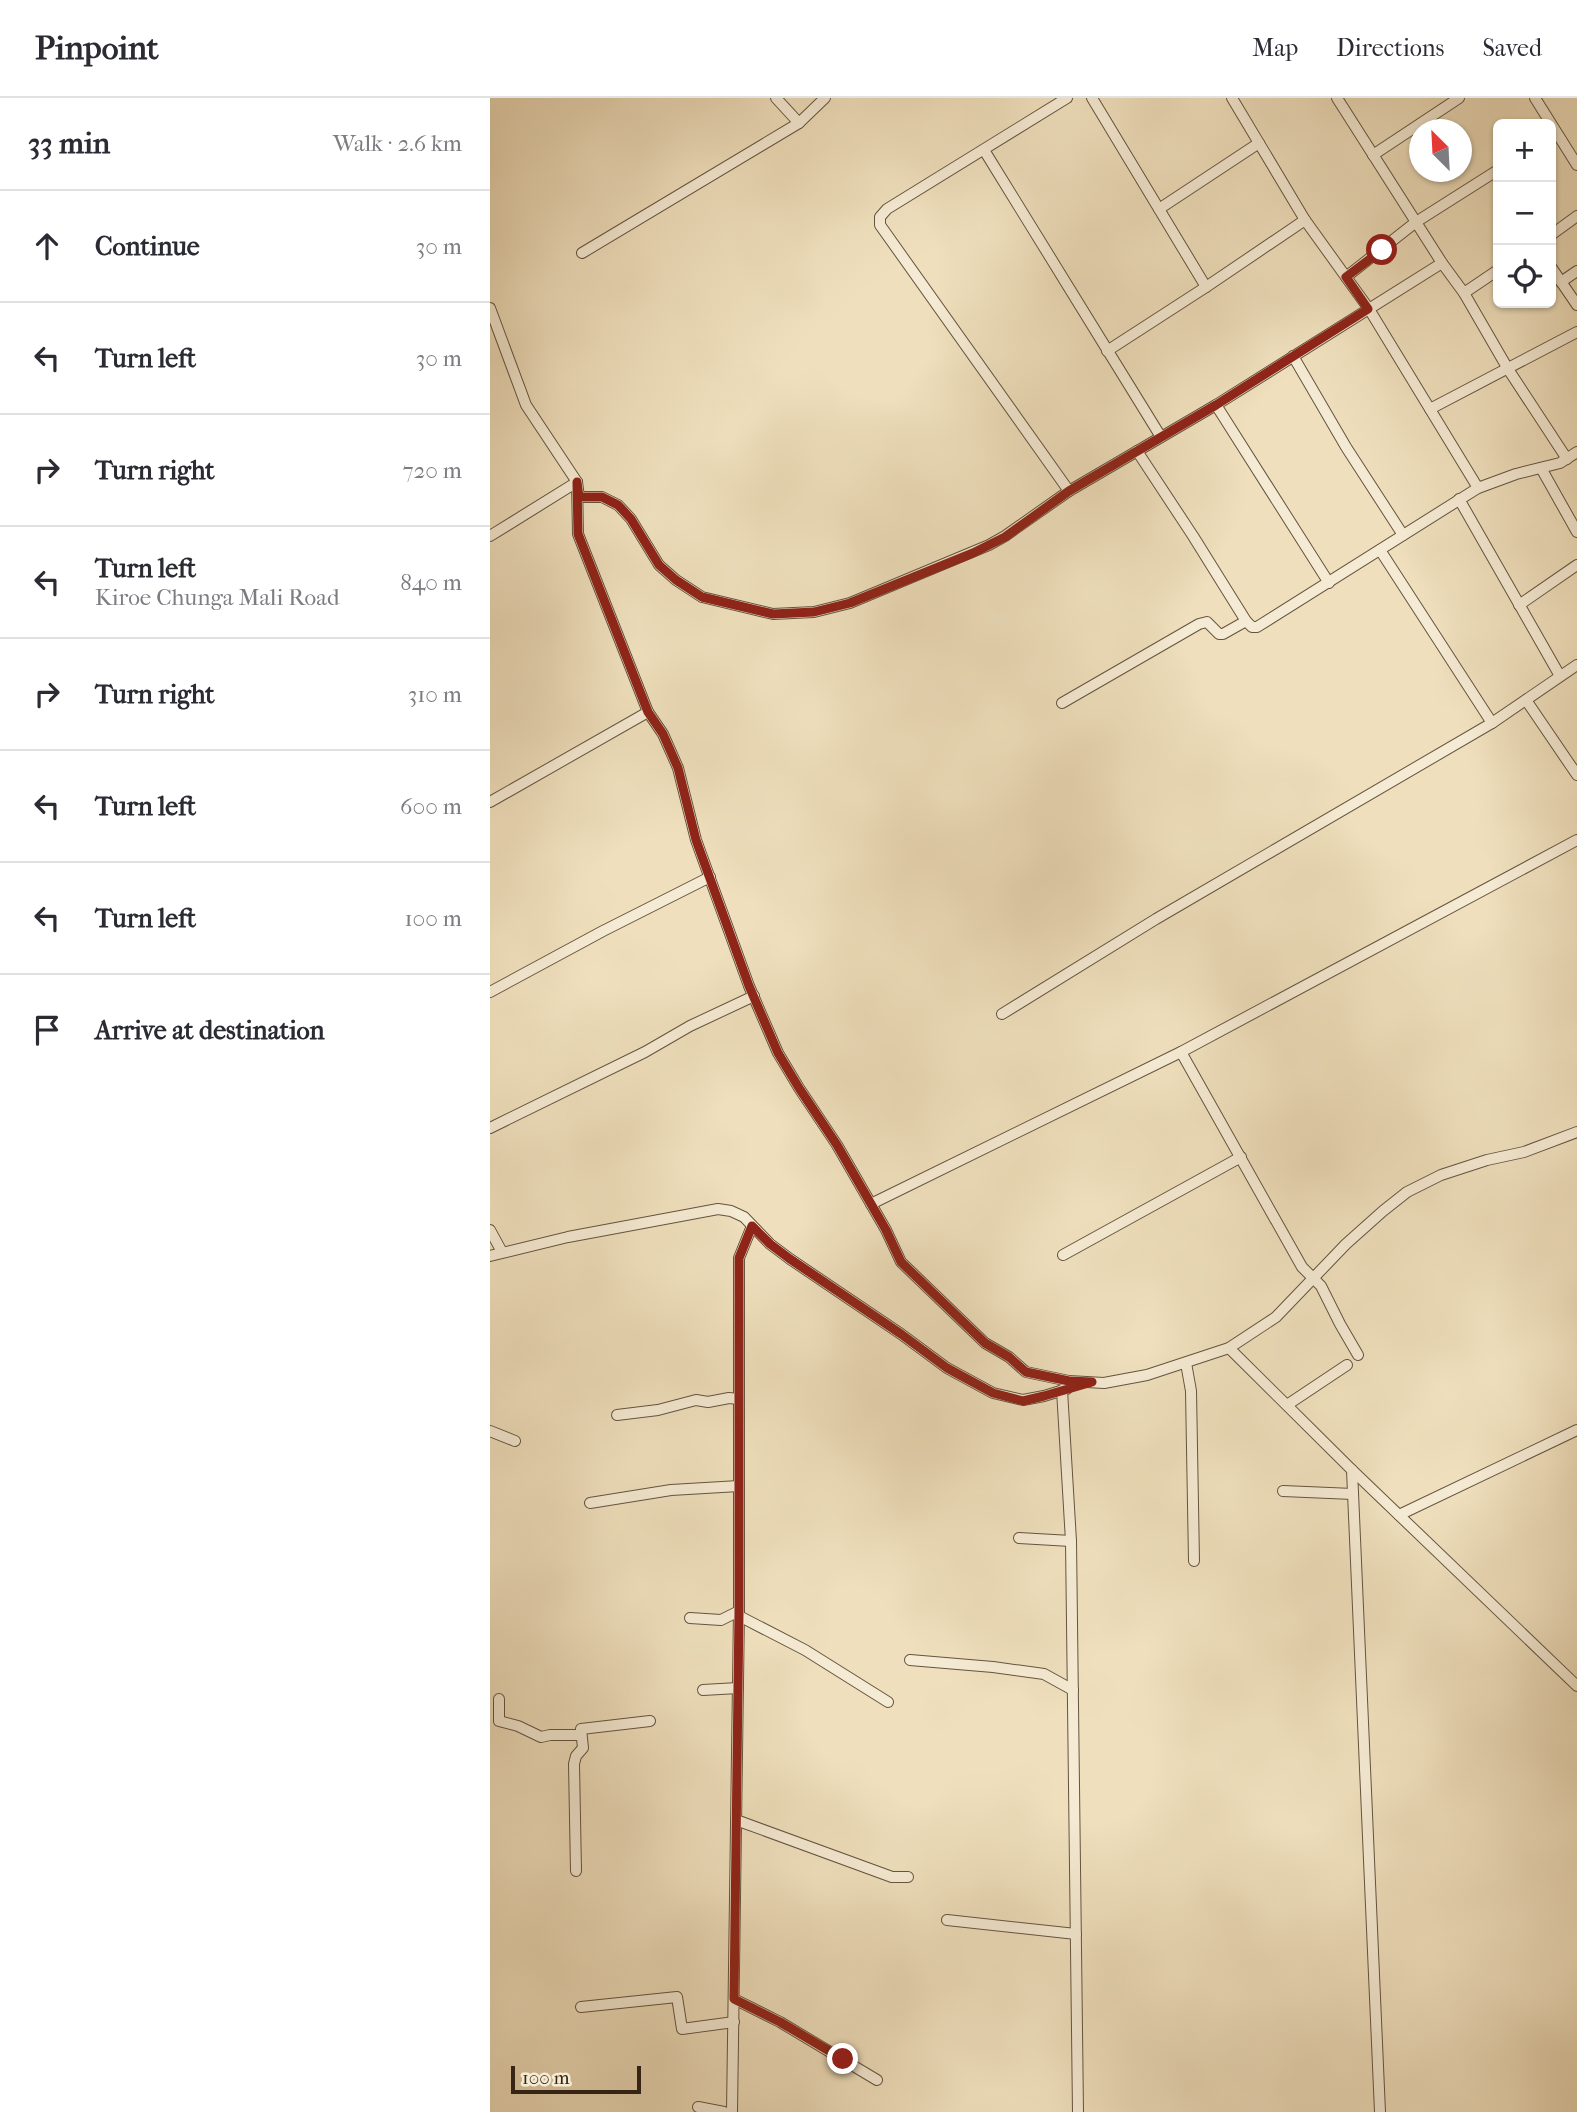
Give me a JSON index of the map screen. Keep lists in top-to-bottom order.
{
  "scale_bar": "100 m",
  "north": "top left",
  "page": {
    "header": "Pinpoint",
    "nav": ["Map", "Directions", "Saved"],
    "heading": ["33 min", "Walk · 2.6 km"],
    "map_buttons": ["+", "−"],
    "list": [
      ["Continue", "30 m"],
      ["Turn left", "30 m"],
      ["Turn right", "720 m"],
      ["Turn left", "Kiroe Chunga Mali Road", "840 m"],
      ["Turn right", "310 m"],
      ["Turn left", "600 m"],
      ["Turn left", "100 m"],
      "Arrive at destination"
    ],
    "scale": "100 m"
  }
}
